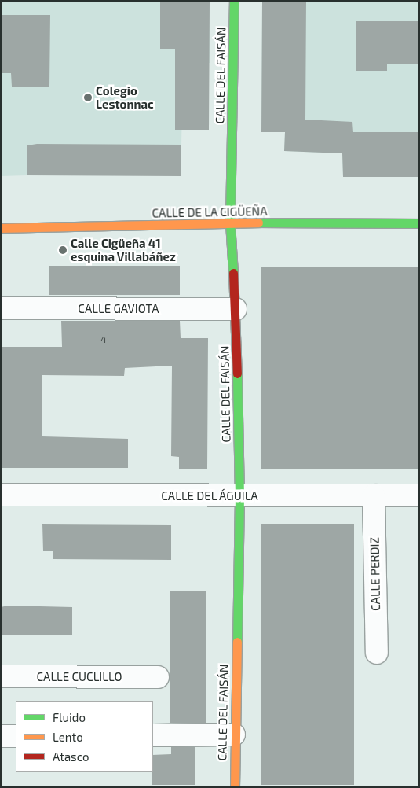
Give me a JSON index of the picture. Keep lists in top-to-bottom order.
{
  "streets": {
    "street": [
      "CALLE DEL FAISÁN",
      "CALLE DE LA CIGÜEÑA",
      "CALLE GAVIOTA",
      "CALLE DEL ÁGUILA",
      "CALLE PERDIZ",
      "CALLE CUCLILLO"
    ]
  },
  "crossings": [
    ["CALLE DEL FAISÁN", "CALLE DE LA CIGÜEÑA"],
    ["CALLE DEL FAISÁN", "CALLE GAVIOTA"],
    ["CALLE DEL FAISÁN", "CALLE DEL ÁGUILA"],
    ["CALLE DEL ÁGUILA", "CALLE PERDIZ"]
  ],
  "places": ["Colegio Lestonnac", "Calle Cigüeña 41 esquina Villabáñez"],
  "house_numbers": ["4"],
  "legend": ["Fluido", "Lento", "Atasco"]
}
